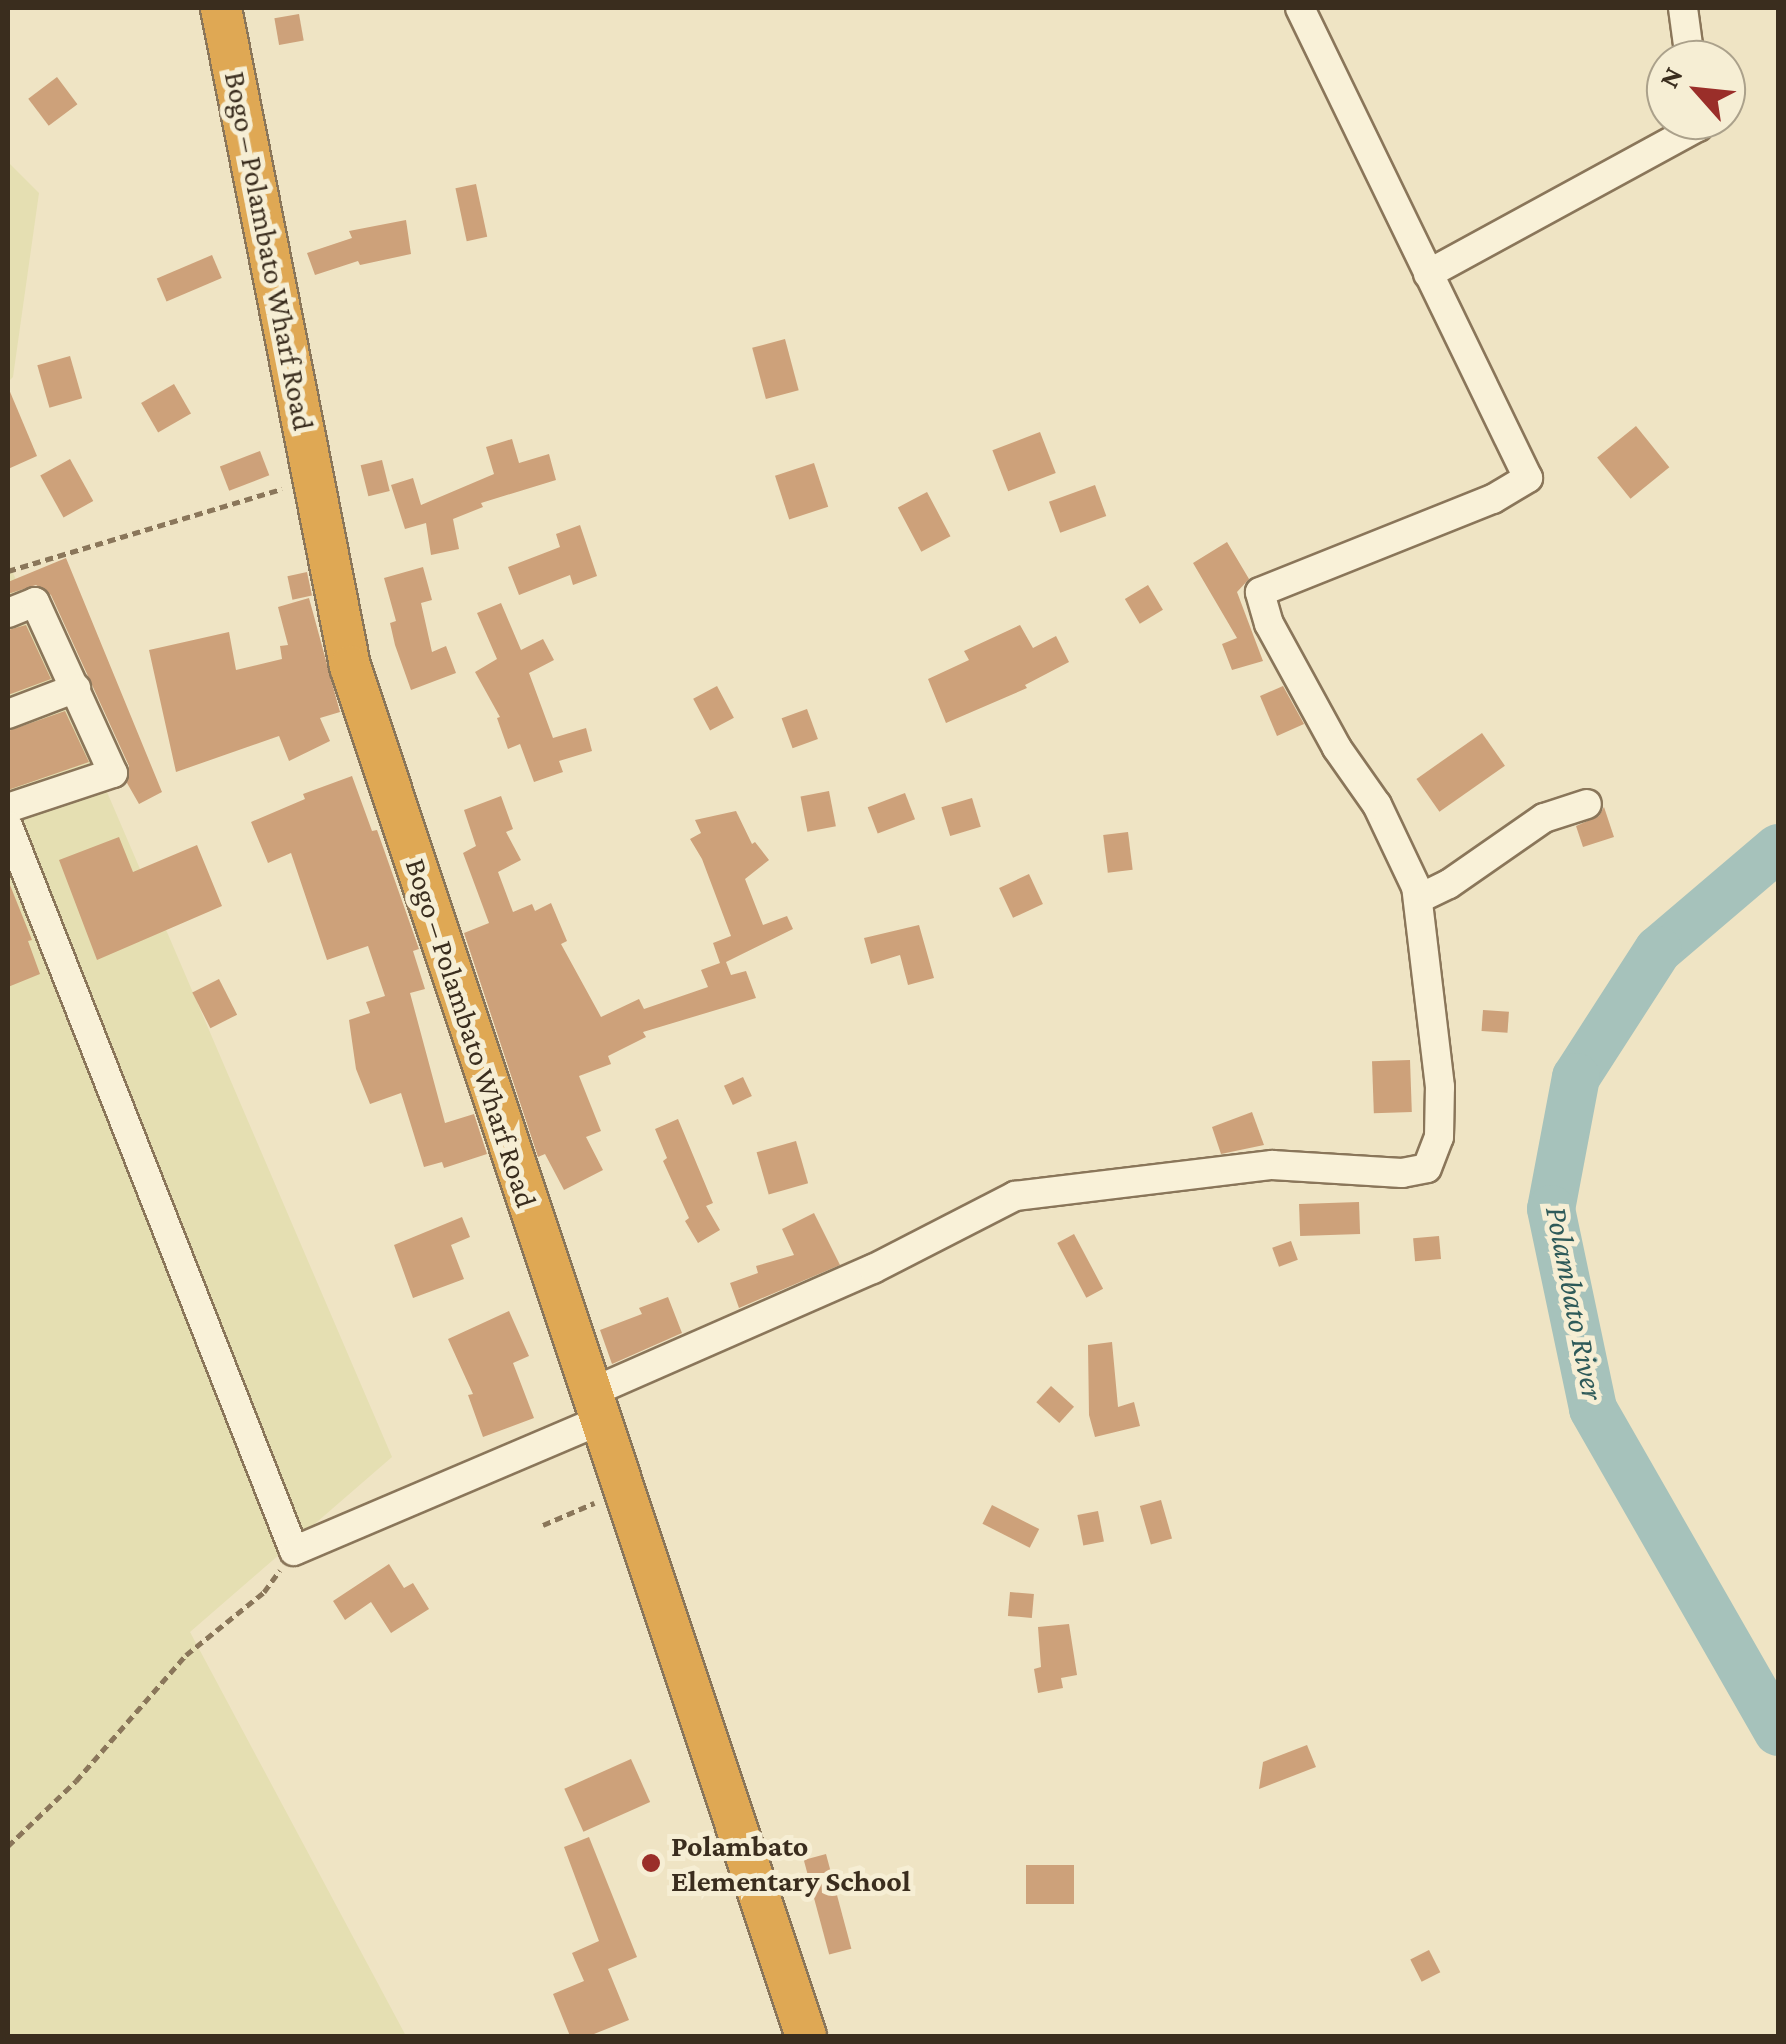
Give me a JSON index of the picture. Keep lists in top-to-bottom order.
{
  "streets": {
    "highway": ["Bogo – Polambato Wharf Road"]
  },
  "water": ["Polambato River"],
  "places": ["Polambato Elementary School"],
  "north": "top left"
}
